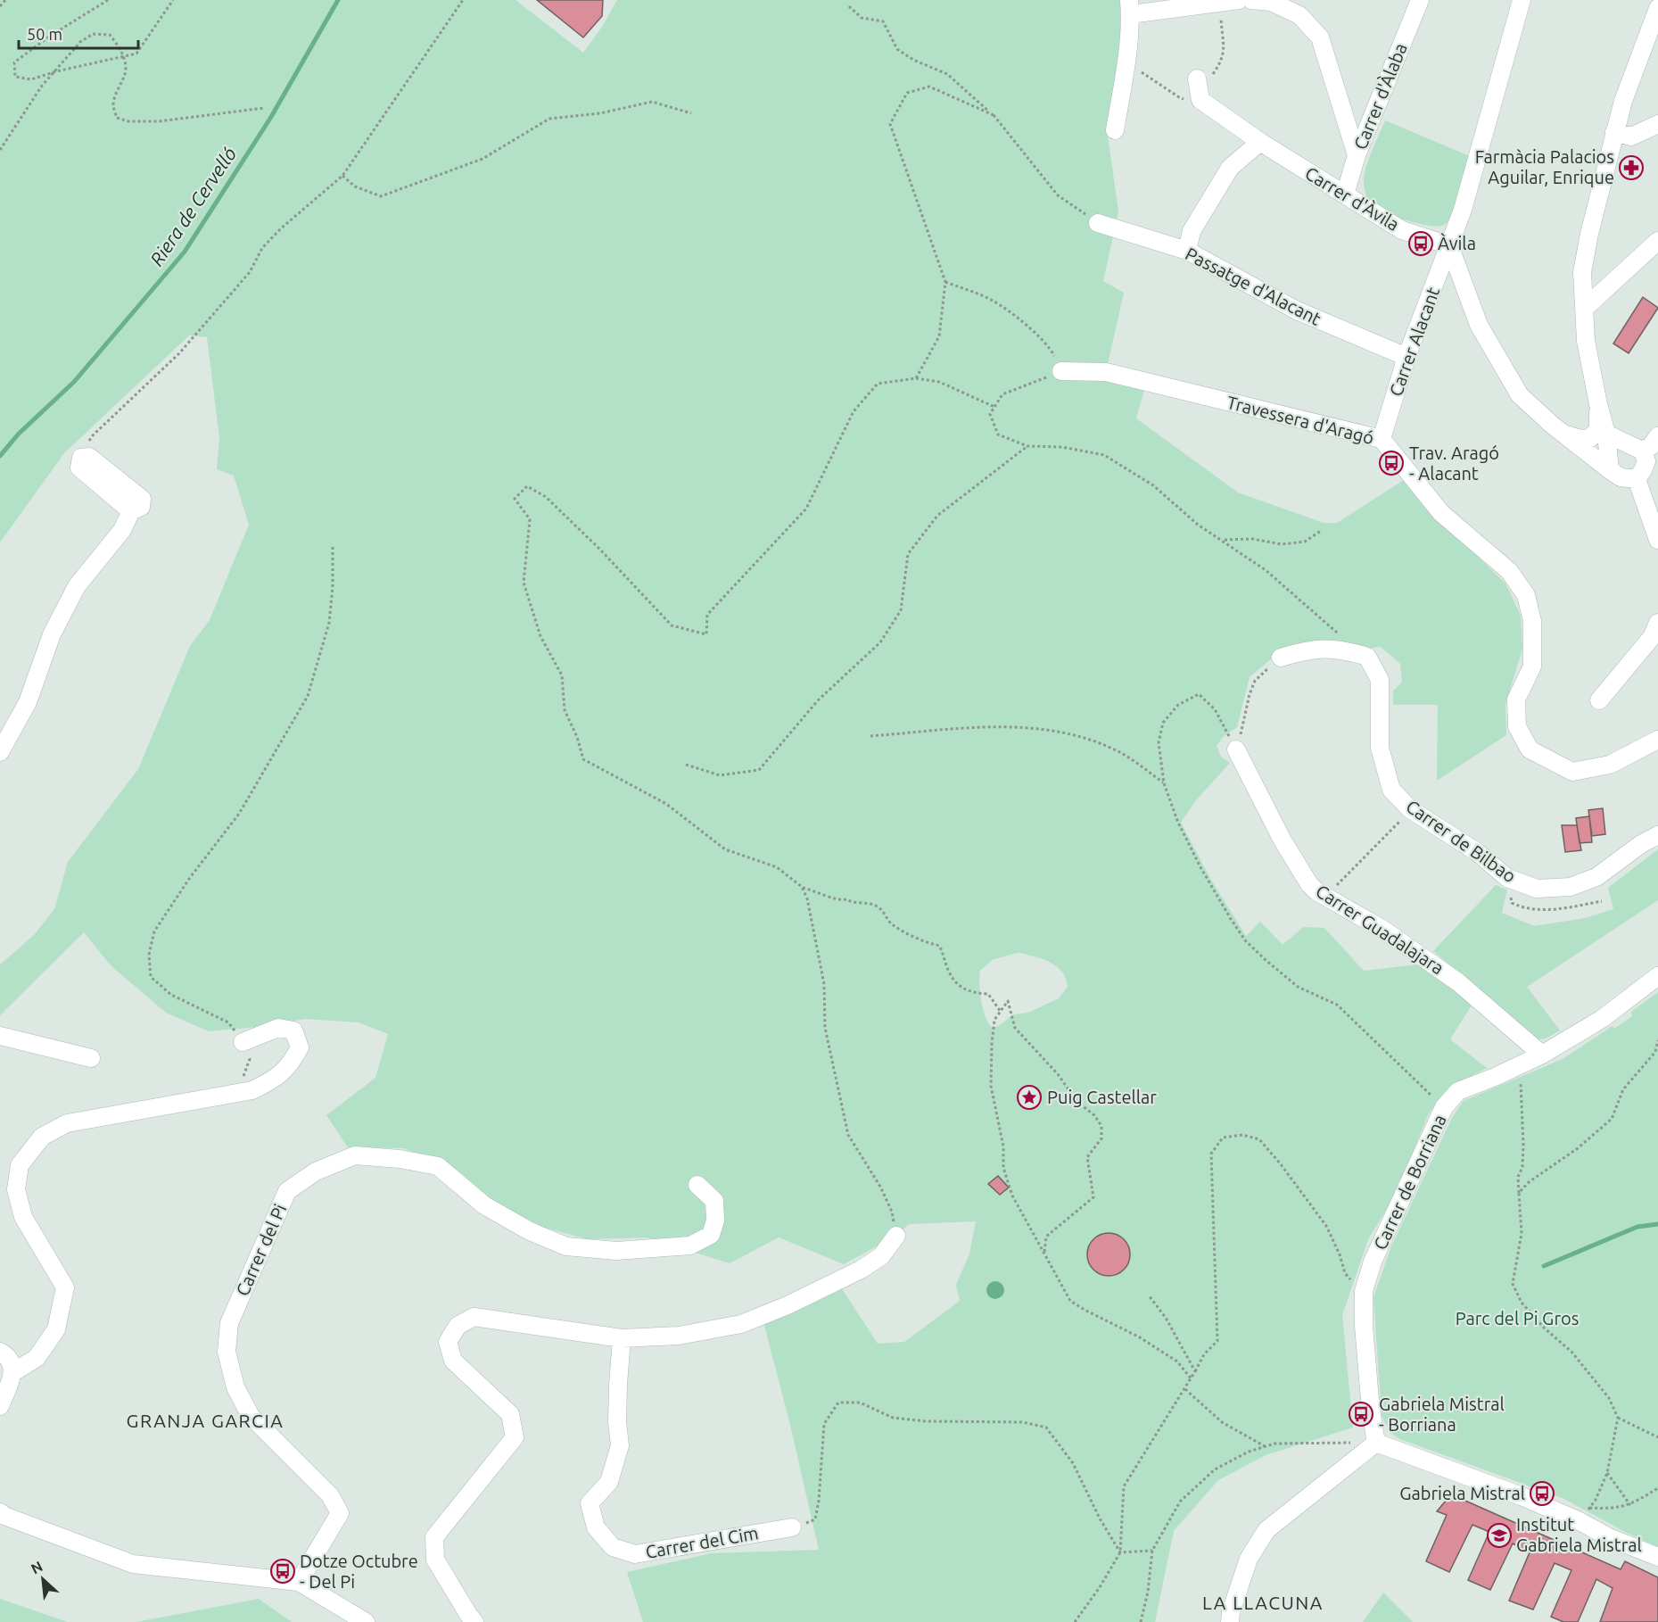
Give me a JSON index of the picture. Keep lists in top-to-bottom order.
{
  "streets": {
    "street": [
      "Carrer d'Àlaba",
      "Carrer d'Àvila",
      "Passatge d'Alacant",
      "Carrer Alacant",
      "Travessera d'Aragó",
      "Carrer de Bilbao",
      "Carrer Guadalajara",
      "Carrer de Borriana",
      "Carrer del Pi",
      "Carrer del Cim"
    ]
  },
  "crossings": [
    ["Carrer d'Àlaba", "Carrer d'Àvila"],
    ["Carrer d'Àvila", "Carrer Alacant"],
    ["Passatge d'Alacant", "Carrer Alacant"],
    ["Carrer Alacant", "Travessera d'Aragó"],
    ["Carrer Guadalajara", "Carrer de Borriana"]
  ],
  "districts": ["GRANJA GARCIA", "LA LLACUNA"],
  "water": ["Riera de Cervelló"],
  "parks": ["Parc del Pi Gros"],
  "places": {
    "pharmacy": ["Farmàcia Palacios Aguilar, Enrique"],
    "bus stop": [
      "Àvila",
      "Trav. Aragó - Alacant",
      "Gabriela Mistral - Borriana",
      "Gabriela Mistral",
      "Dotze Octubre - Del Pi"
    ],
    "place": ["Puig Castellar"],
    "school or university": ["Institut Gabriela Mistral"]
  },
  "scale_bar": "50 m",
  "north": "top left"
}
